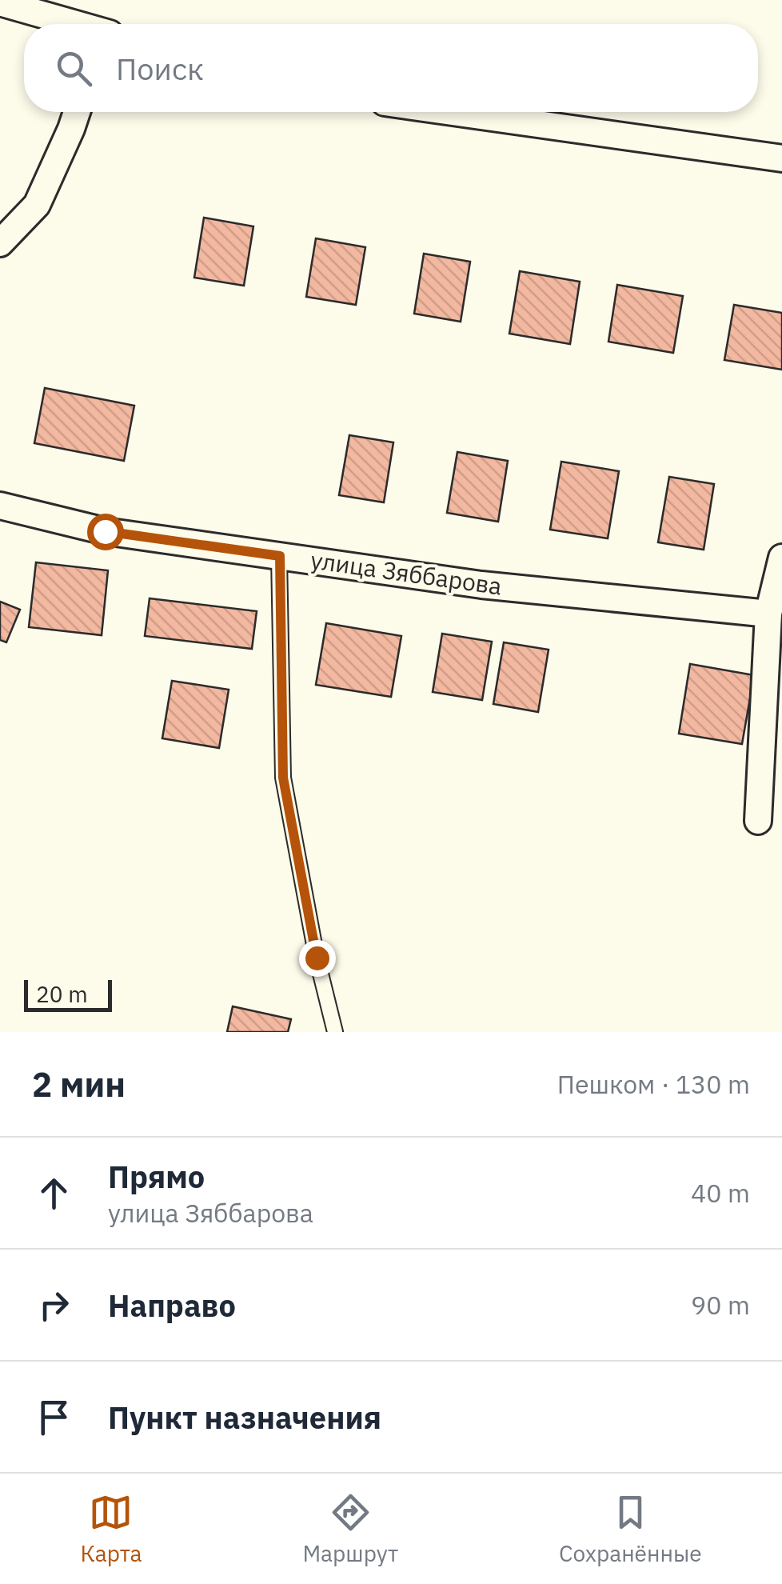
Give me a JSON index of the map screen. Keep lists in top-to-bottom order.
{
  "streets": {
    "street": ["улица Зяббарова"]
  },
  "scale_bar": "20 m",
  "page": {
    "search": "Поиск",
    "scale": "20 m",
    "heading": ["2 мин", "Пешком · 130 m"],
    "list": [
      ["Прямо", "улица Зяббарова", "40 m"],
      ["Направо", "90 m"],
      "Пункт назначения"
    ],
    "nav": ["Карта", "Маршрут", "Сохранённые"]
  }
}
